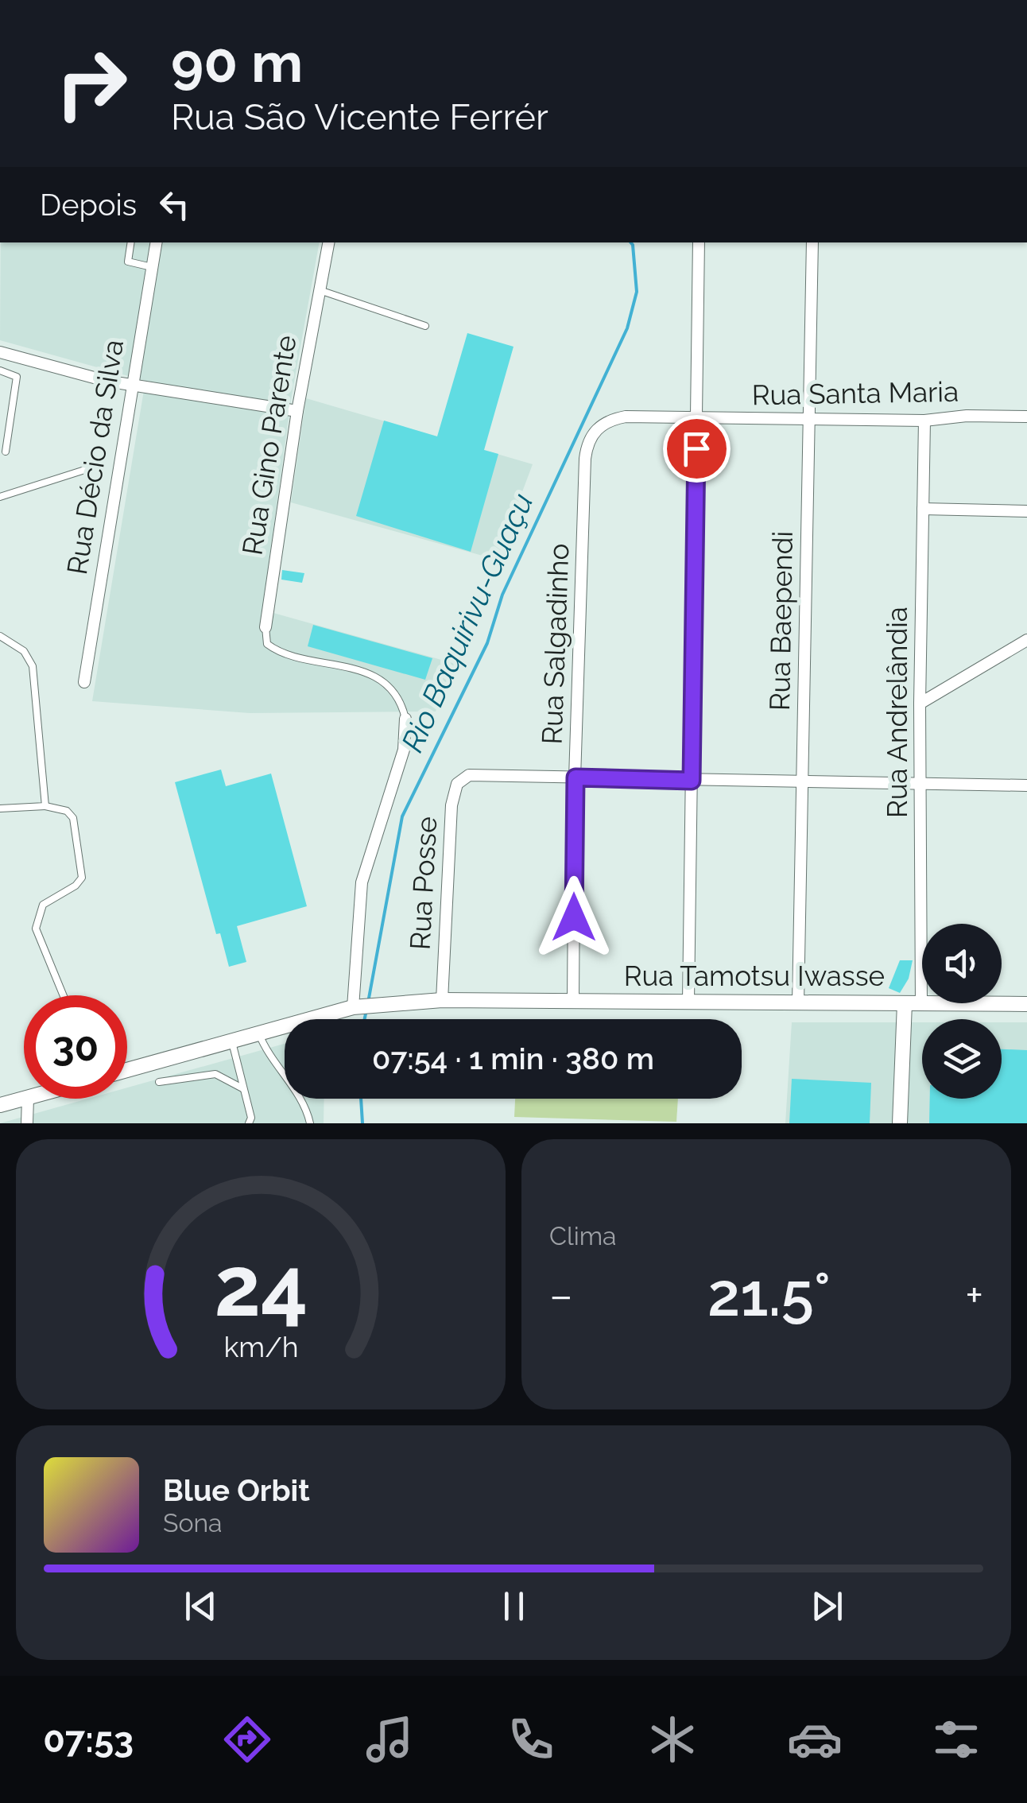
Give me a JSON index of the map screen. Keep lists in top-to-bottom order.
{
  "streets": {
    "street": [
      "Rua Santa Maria",
      "Rua Gino Parente",
      "Rua Décio da Silva",
      "Rua Baependi",
      "Rua Salgadinho",
      "Rua Andrelândia",
      "Rua Posse",
      "Rua Tamotsu Iwasse"
    ]
  },
  "crossings": [
    ["Rua Santa Maria", "Rua Baependi"],
    ["Rua Santa Maria", "Rua Salgadinho"],
    ["Rua Santa Maria", "Rua Andrelândia"],
    ["Rua Baependi", "Rua Tamotsu Iwasse"],
    ["Rua Salgadinho", "Rua Posse"],
    ["Rua Salgadinho", "Rua Tamotsu Iwasse"],
    ["Rua Andrelândia", "Rua Tamotsu Iwasse"],
    ["Rua Posse", "Rua Tamotsu Iwasse"]
  ],
  "water": ["Rio Baquirivu-Guaçu"],
  "page": {
    "turn": ["90 m", "Rua São Vicente Ferrér"],
    "then": "Depois",
    "limit": "30",
    "trip": "07:54 · 1 min · 380 m",
    "tile": "Clima",
    "heat": ["−", "21.5°", "+"],
    "song": ["Blue Orbit", "Sona"],
    "tabs": "07:53",
    "gauge": ["24", "km/h"]
  }
}
